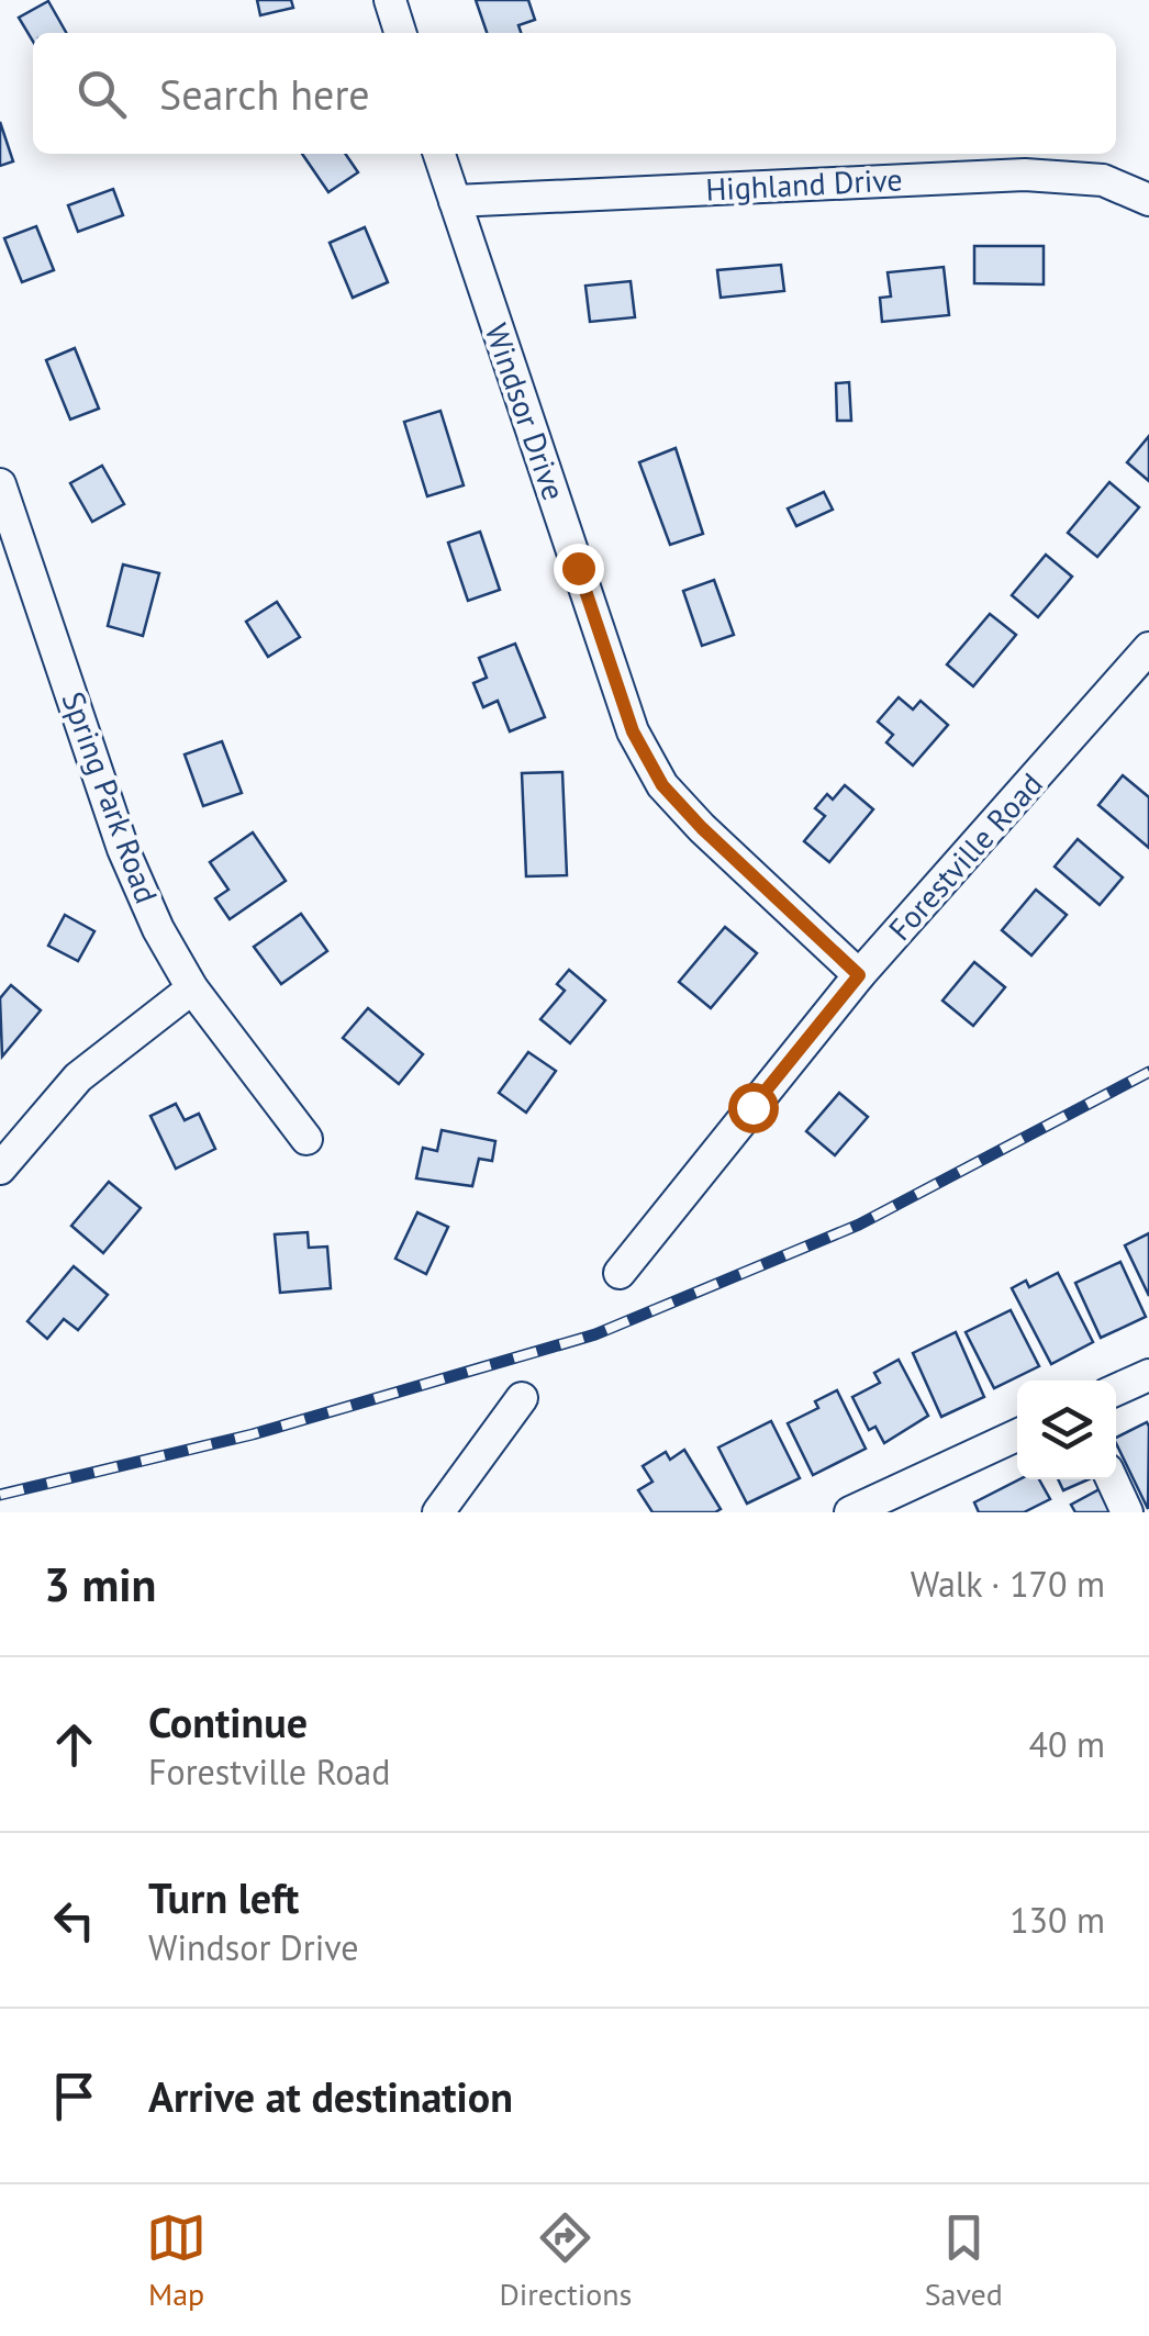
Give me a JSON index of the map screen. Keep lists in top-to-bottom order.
{
  "streets": {
    "street": [
      "Highland Drive",
      "Windsor Drive",
      "Spring Park Road",
      "Forestville Road"
    ]
  },
  "crossings": [
    ["Highland Drive", "Windsor Drive"],
    ["Windsor Drive", "Forestville Road"]
  ],
  "page": {
    "search": "Search here",
    "heading": ["3 min", "Walk · 170 m"],
    "list": [
      ["Continue", "Forestville Road", "40 m"],
      ["Turn left", "Windsor Drive", "130 m"],
      "Arrive at destination"
    ],
    "nav": ["Map", "Directions", "Saved"]
  }
}
